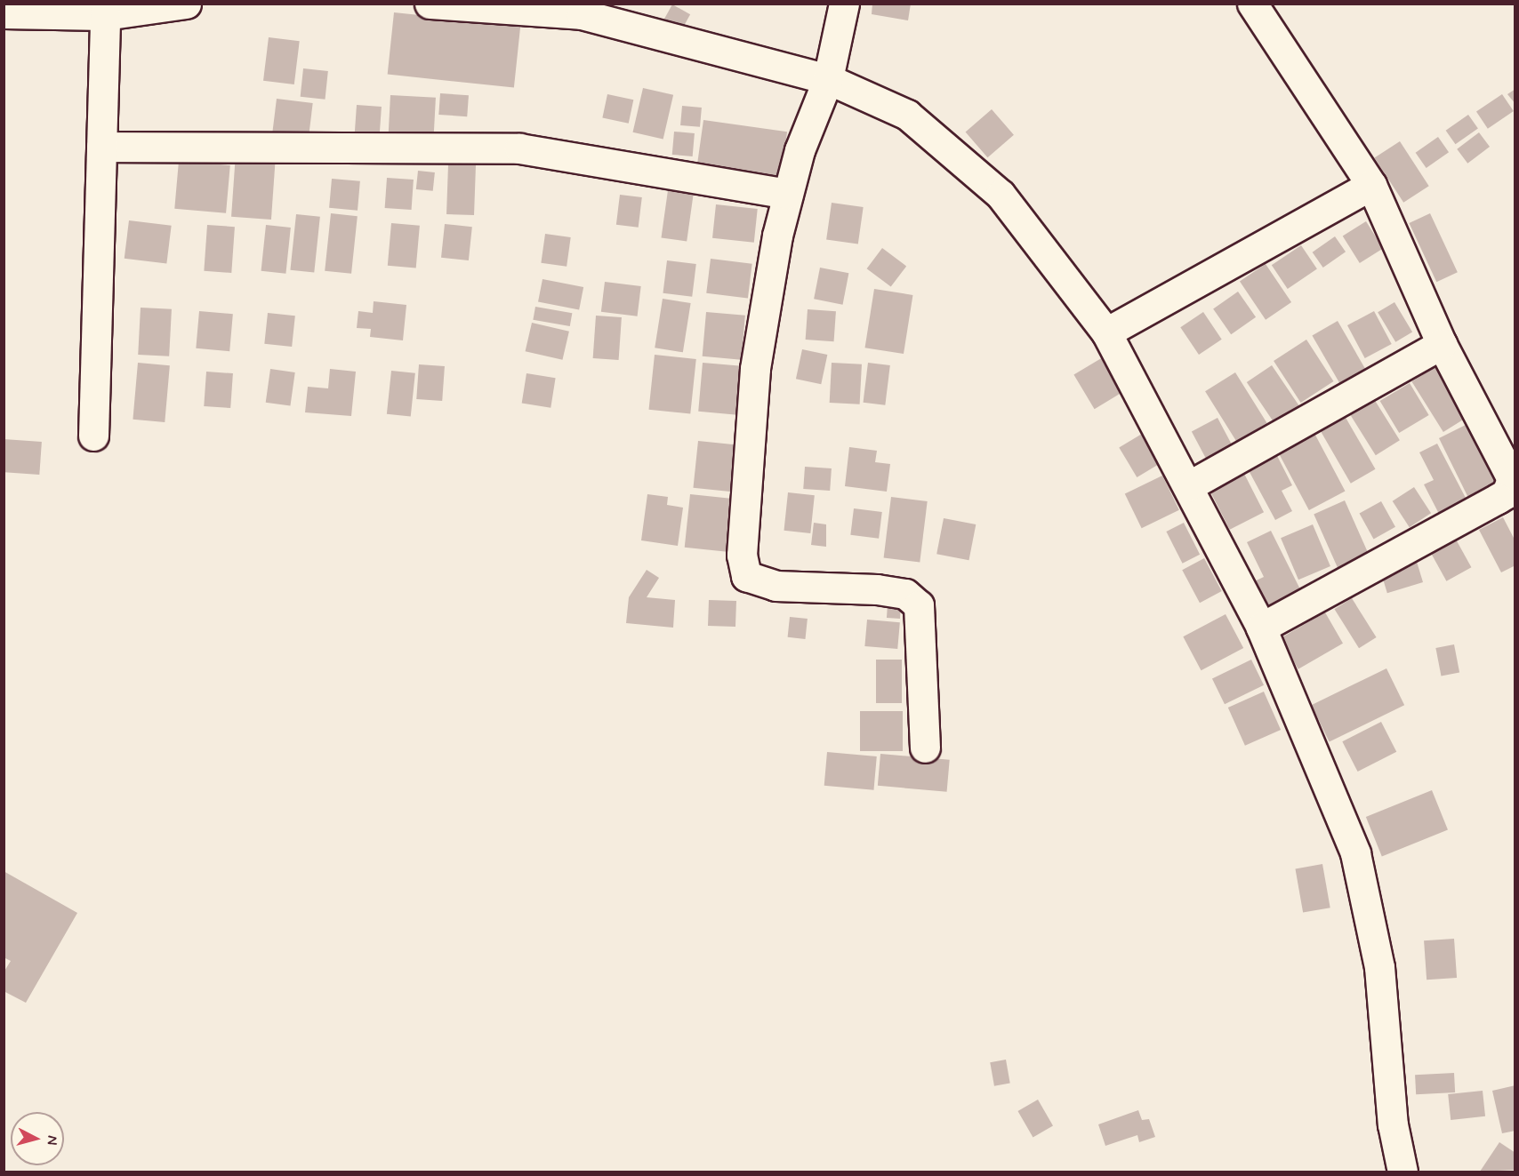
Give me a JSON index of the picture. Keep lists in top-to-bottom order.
{
  "north": "right"
}
